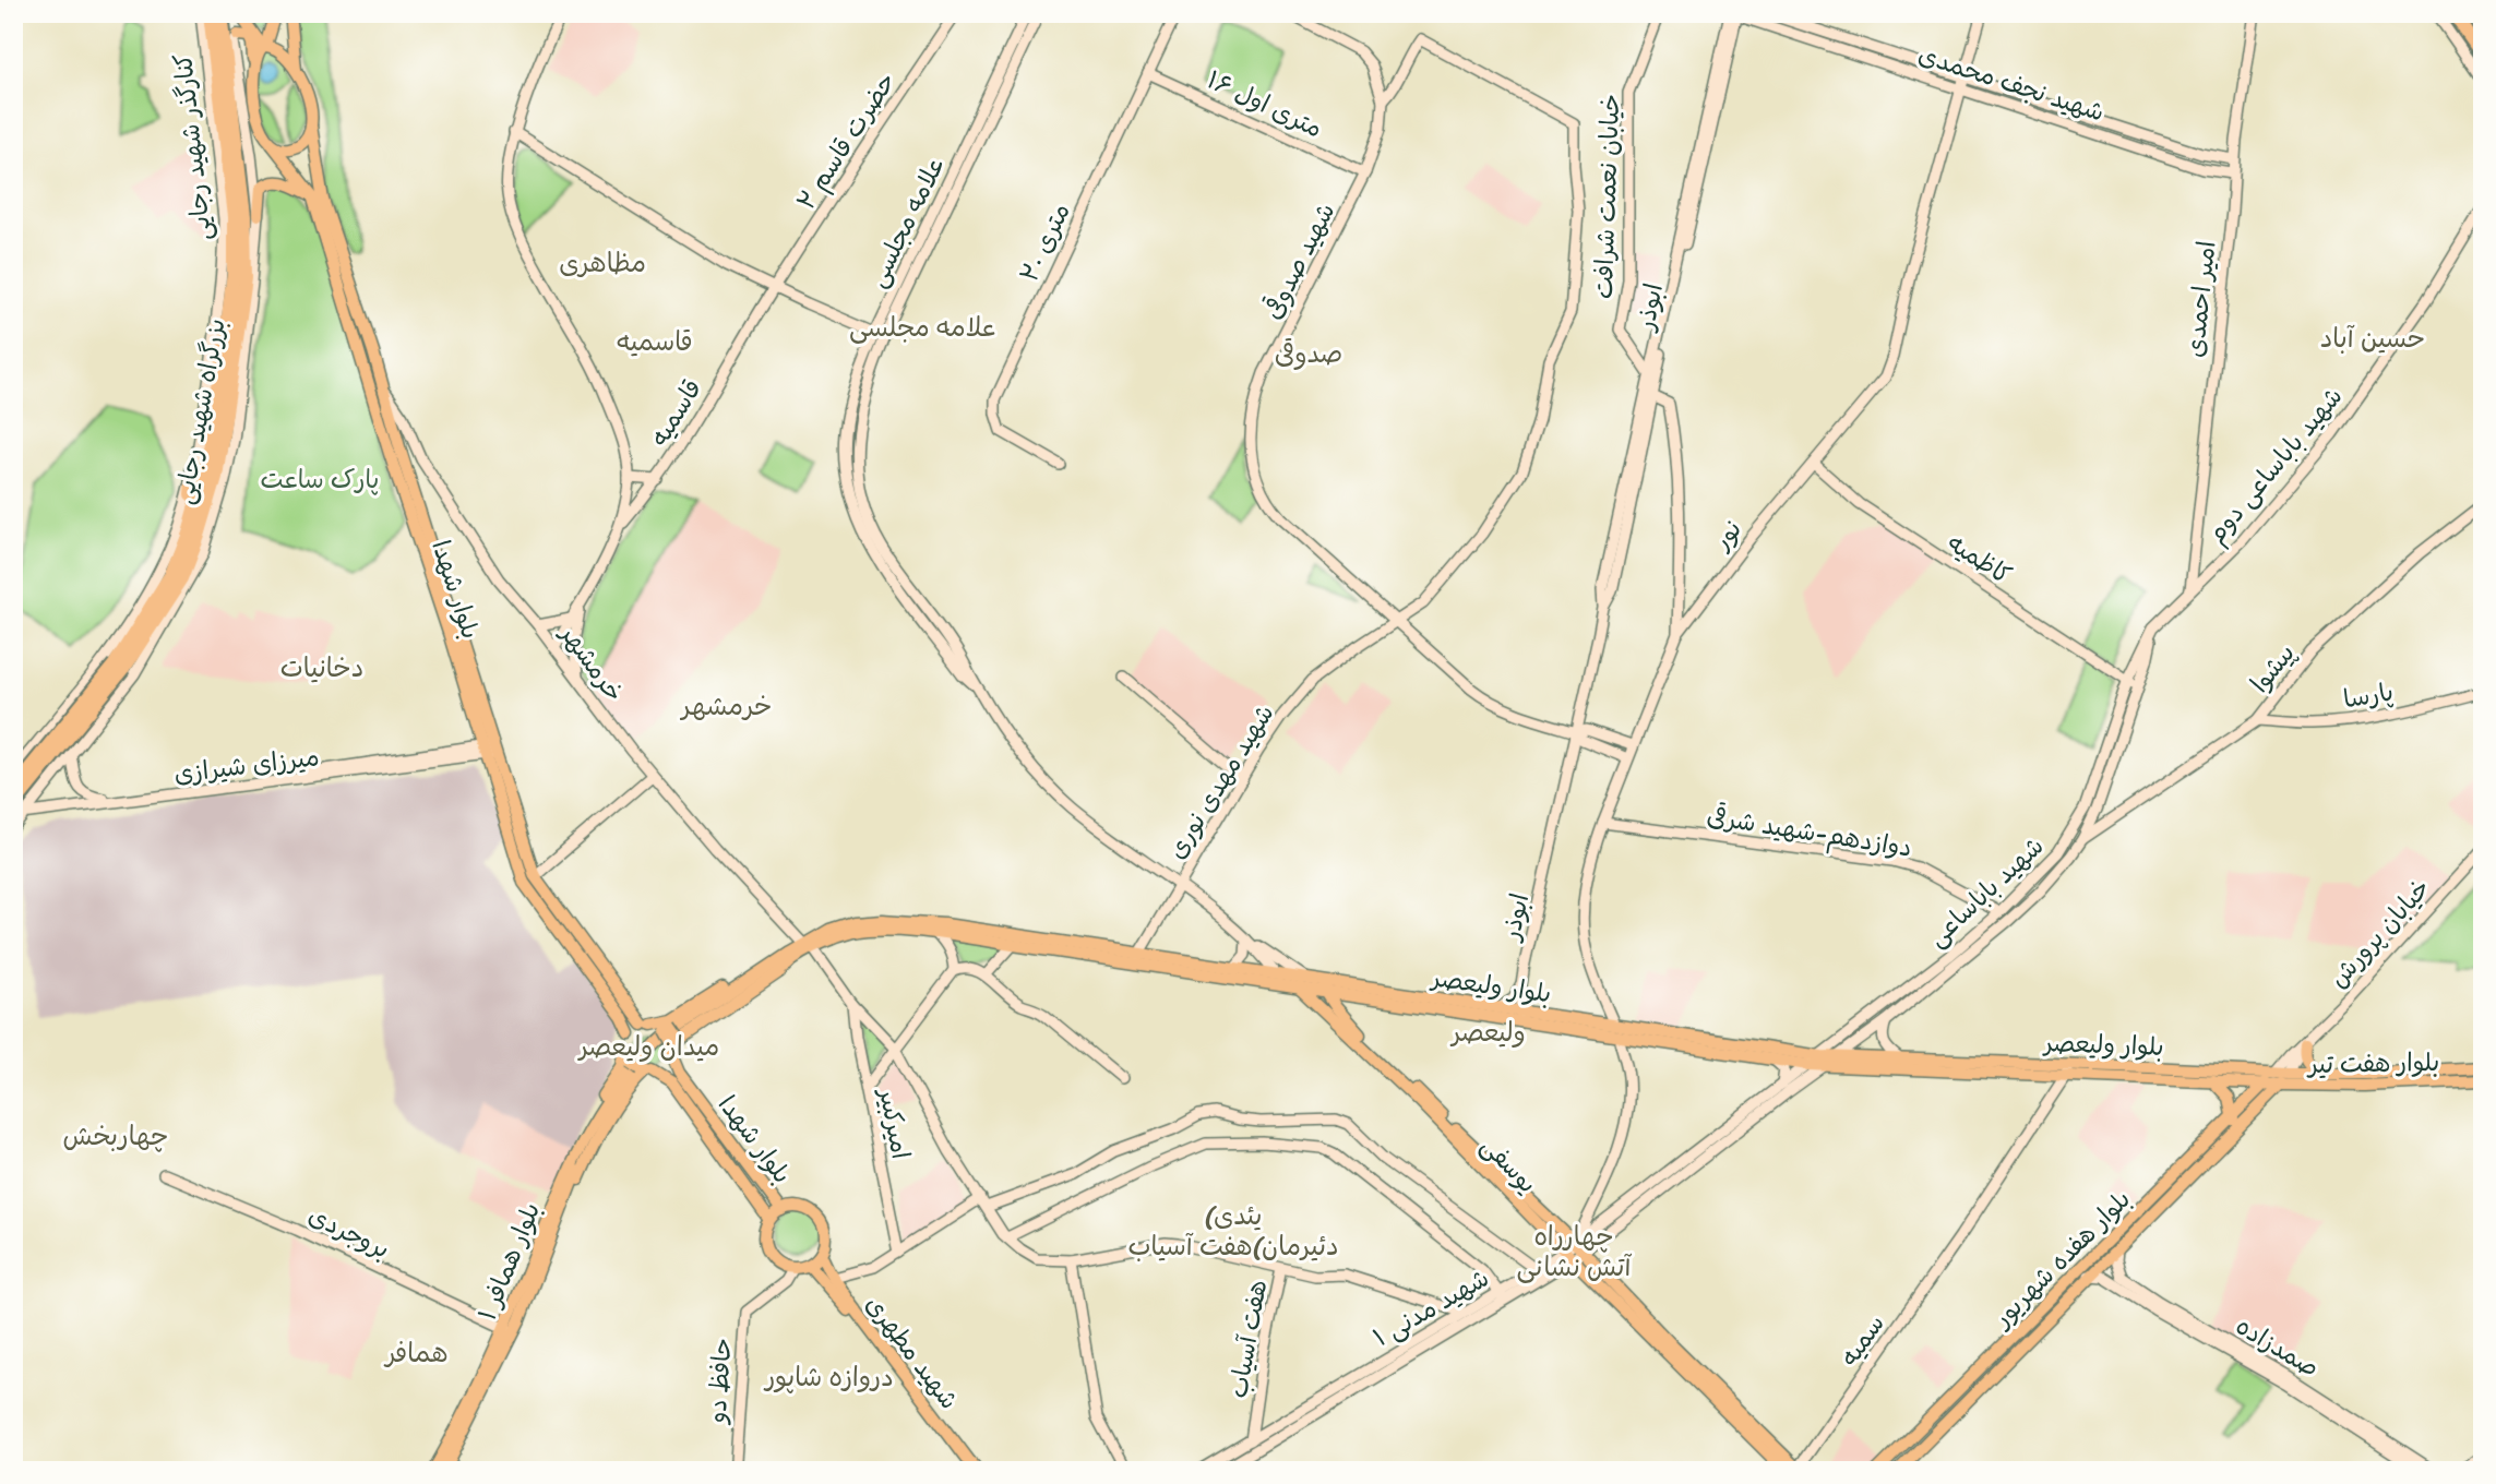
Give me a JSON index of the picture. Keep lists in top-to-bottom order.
{
  "streets": {
    "highway": ["بزرگراه شهید رجایی"],
    "main road": [
      "شهید نجف محمدی",
      "۱۶ متری اول",
      "۲ حضرت قاسم",
      "کنارگذر شهید رجایی",
      "خیابان نعمت شرافت",
      "علامه مجلسی",
      "۲۰ متری",
      "شهید صدوقی",
      "امیر احمدی",
      "ابوذر",
      "قاسمیه",
      "شهید باباساعی دوم",
      "نور",
      "کاظمیه",
      "بلوار شهدا",
      "خرمشهر",
      "پیشوا",
      "پارسا",
      "میرزای شیرازی",
      "شهید مهدی نوری",
      "دوازدهم-شهید شرقی",
      "شهید باباساعی",
      "خیابان پرورش",
      "بلوار ولیعصر",
      "بلوار هفت تیر",
      "امیرکبیر",
      "یوسفی",
      "بروجردی",
      "بلوار هفده شهریور",
      "بلوار همافر ۱",
      "شهید مدنی ۱",
      "هفت آسیاب",
      "سمیه",
      "صمدزاده",
      "شهید مطهری",
      "حافظ دو"
    ]
  },
  "crossings": [
    ["شهید نجف محمدی", "امیر احمدی"],
    ["شهید نجف محمدی", "ابوذر"],
    ["شهید نجف محمدی", "نور"],
    ["۱۶ متری اول", "۲۰ متری"],
    ["۱۶ متری اول", "شهید صدوقی"],
    ["۲ حضرت قاسم", "قاسمیه"],
    ["کنارگذر شهید رجایی", "بزرگراه شهید رجایی"],
    ["کنارگذر شهید رجایی", "بلوار شهدا"],
    ["کنارگذر شهید رجایی", "میرزای شیرازی"],
    ["خیابان نعمت شرافت", "ابوذر"],
    ["علامه مجلسی", "شهید مهدی نوری"],
    ["شهید صدوقی", "ابوذر"],
    ["شهید صدوقی", "شهید مهدی نوری"],
    ["امیر احمدی", "شهید باباساعی دوم"],
    ["امیر احمدی", "شهید باباساعی"],
    ["ابوذر", "بلوار ولیعصر"],
    ["بزرگراه شهید رجایی", "میرزای شیرازی"],
    ["شهید باباساعی دوم", "شهید باباساعی"],
    ["نور", "کاظمیه"],
    ["نور", "دوازدهم-شهید شرقی"],
    ["نور", "بلوار ولیعصر"],
    ["نور", "یوسفی"],
    ["نور", "شهید مدنی ۱"],
    ["کاظمیه", "شهید باباساعی"],
    ["بلوار شهدا", "خرمشهر"],
    ["بلوار شهدا", "میرزای شیرازی"],
    ["بلوار شهدا", "بلوار همافر ۱"],
    ["بلوار شهدا", "شهید مطهری"],
    ["بلوار شهدا", "حافظ دو"],
    ["خرمشهر", "بلوار ولیعصر"],
    ["خرمشهر", "امیرکبیر"],
    ["خرمشهر", "هفت آسیاب"],
    ["پیشوا", "پارسا"],
    ["پیشوا", "شهید باباساعی"],
    ["شهید مهدی نوری", "بلوار ولیعصر"],
    ["دوازدهم-شهید شرقی", "شهید باباساعی"],
    ["شهید باباساعی", "بلوار ولیعصر"],
    ["شهید باباساعی", "شهید مدنی ۱"],
    ["خیابان پرورش", "بلوار ولیعصر"],
    ["خیابان پرورش", "بلوار هفت تیر"],
    ["خیابان پرورش", "بلوار هفده شهریور"],
    ["بلوار ولیعصر", "بلوار هفت تیر"],
    ["بلوار ولیعصر", "یوسفی"],
    ["بلوار ولیعصر", "بلوار هفده شهریور"],
    ["بلوار ولیعصر", "بلوار همافر ۱"],
    ["بلوار ولیعصر", "شهید مدنی ۱"],
    ["بلوار ولیعصر", "سمیه"],
    ["بلوار هفت تیر", "بلوار هفده شهریور"],
    ["یوسفی", "شهید مدنی ۱"],
    ["یوسفی", "سمیه"],
    ["بروجردی", "بلوار همافر ۱"],
    ["بلوار هفده شهریور", "صمدزاده"],
    ["شهید مدنی ۱", "هفت آسیاب"],
    ["شهید مطهری", "حافظ دو"]
  ],
  "districts": [
    "مظاهری",
    "علامه مجلسی",
    "حسین آباد",
    "قاسمیه",
    "صدوقی",
    "دخانیات",
    "خرمشهر",
    "ولیعصر",
    "میدان ولیعصر",
    "چهاربخش",
    "(یئدی دئیرمان)هفت آسیاب",
    "چهارراه آتش نشانی",
    "همافر",
    "دروازه شاپور"
  ],
  "parks": ["پارک ساعت"]
}
